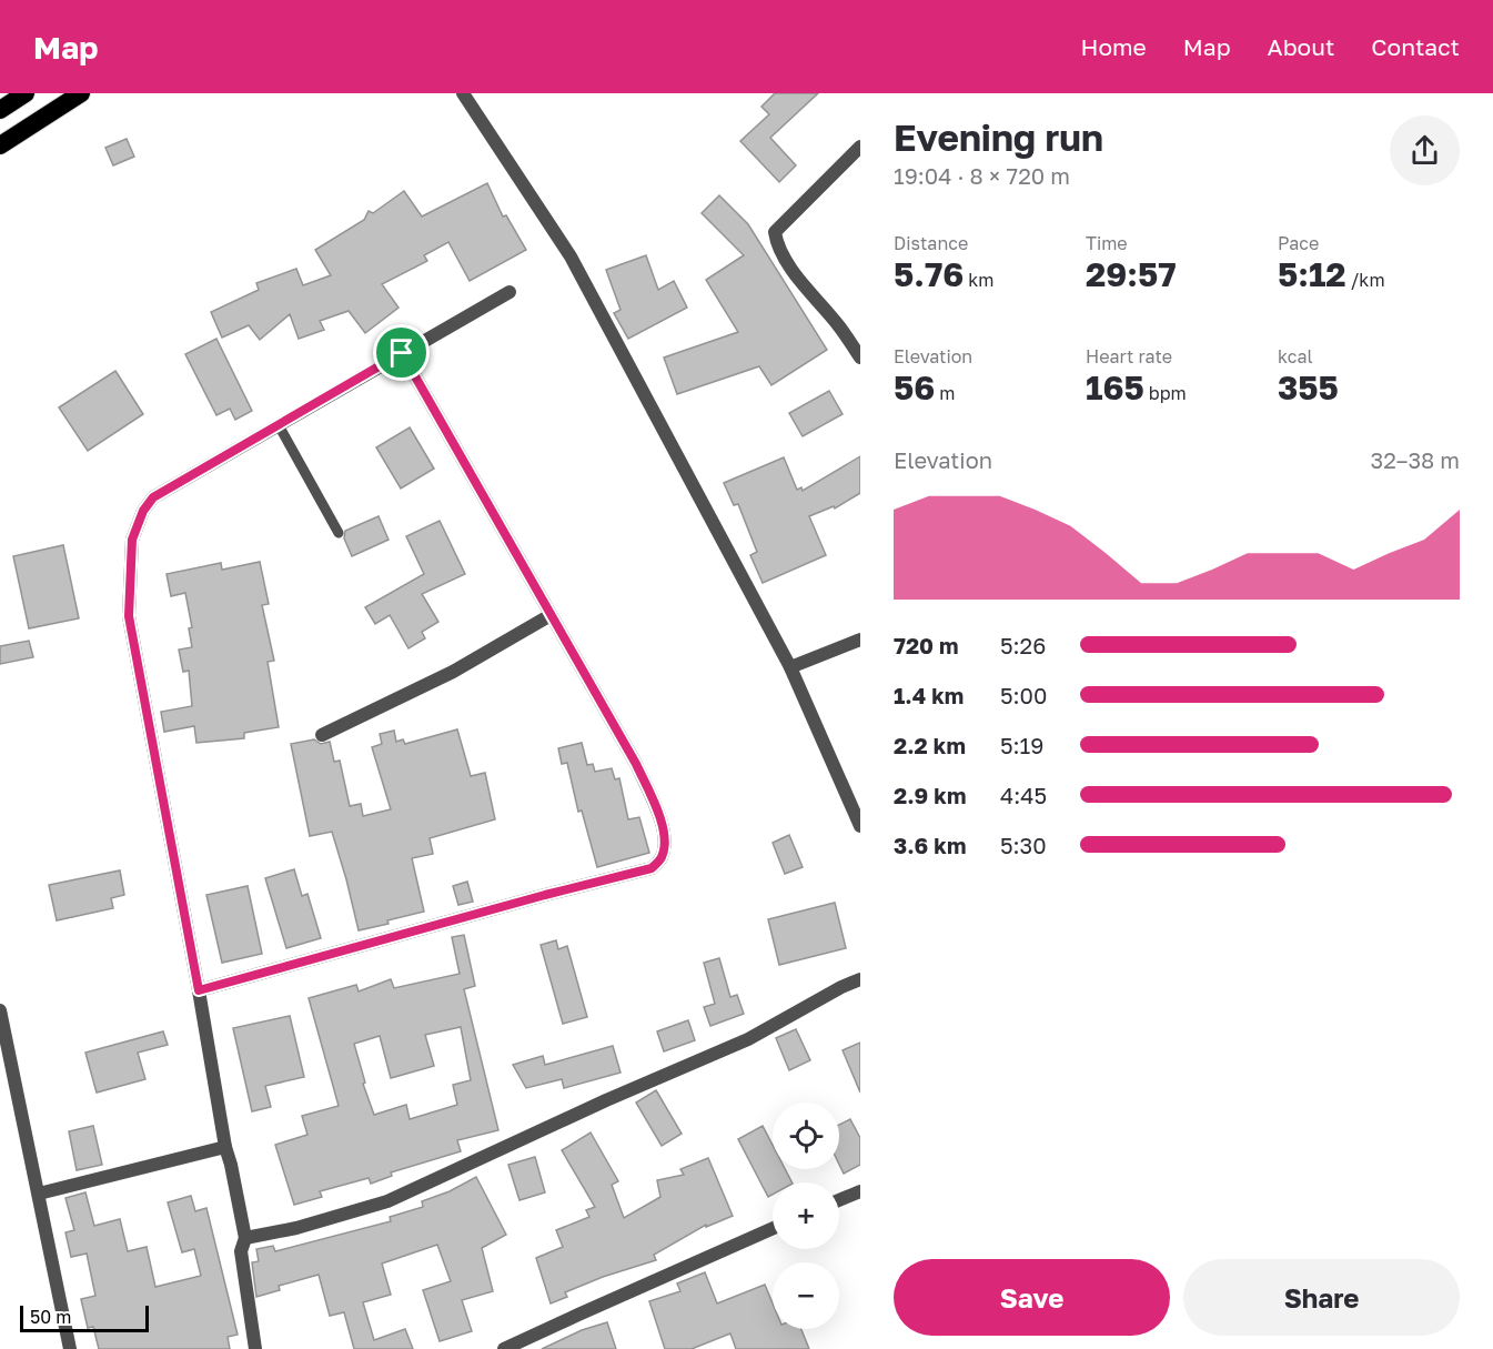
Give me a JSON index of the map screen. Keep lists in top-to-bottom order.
{
  "scale_bar": "50 m",
  "page": {
    "header": "Map",
    "nav": [
      "Home",
      "Map",
      "About",
      "Contact"
    ],
    "heading": ["Evening run", "19:04 · 8 × 720 m"],
    "stats": [
      ["Distance", "5.76 km"],
      ["Time", "29:57"],
      ["Pace", "5:12 /km"],
      ["Elevation", "56 m"],
      ["Heart rate", "165 bpm"],
      ["kcal", "355"]
    ],
    "chart": ["Elevation", "32–38 m"],
    "list": [
      {
        "name": "720 m",
        "note": "5:26"
      },
      {
        "name": "1.4 km",
        "note": "5:00"
      },
      {
        "name": "2.2 km",
        "note": "5:19"
      },
      {
        "name": "2.9 km",
        "note": "4:45"
      },
      {
        "name": "3.6 km",
        "note": "5:30"
      }
    ],
    "map_buttons": ["+", "−"],
    "buttons": ["Save", "Share"],
    "scale": "50 m"
  }
}
